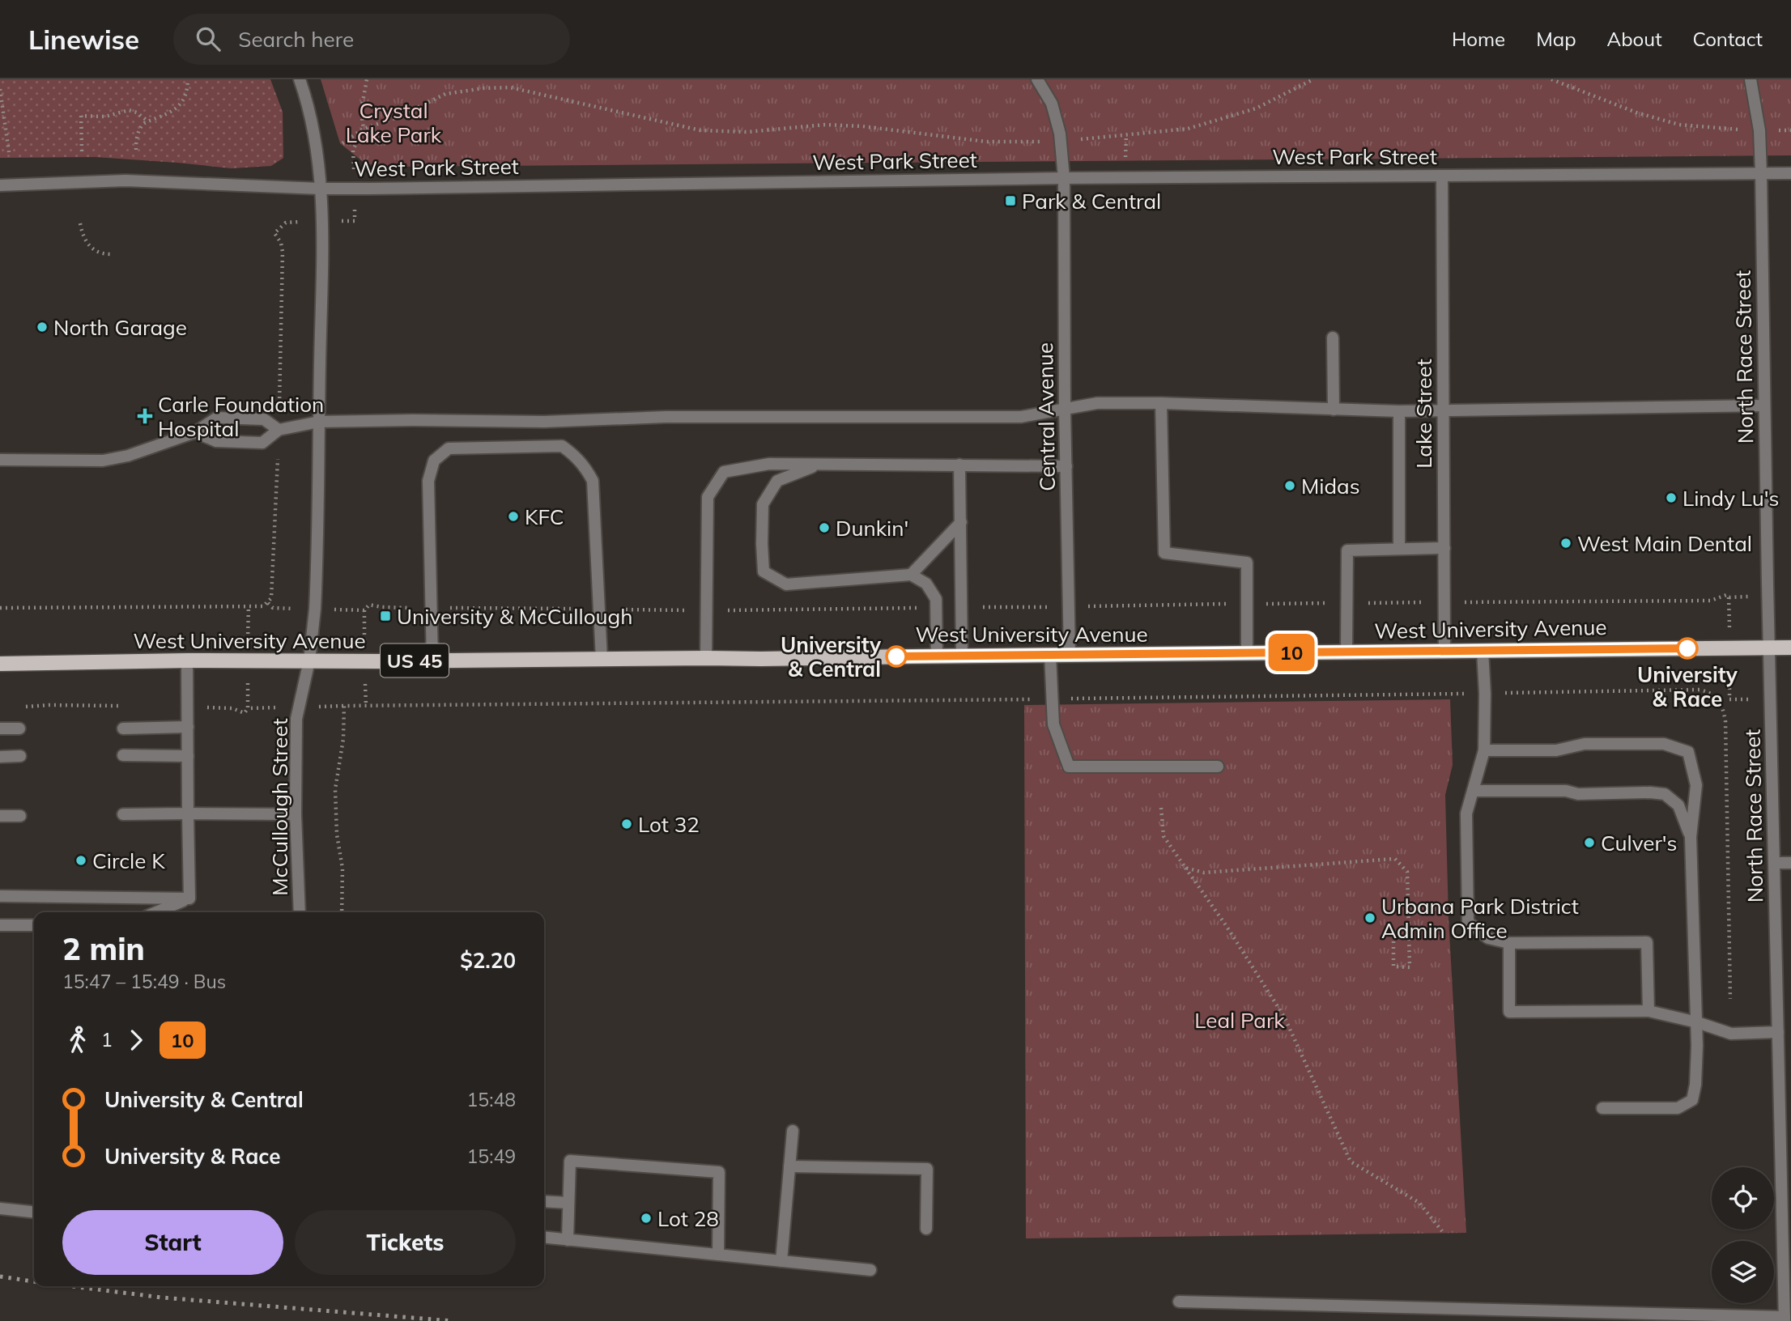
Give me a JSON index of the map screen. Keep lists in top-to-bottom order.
{
  "streets": {
    "main road": ["West University Avenue", "US 45"],
    "street": [
      "West Park Street",
      "North Race Street",
      "Lake Street",
      "Central Avenue",
      "McCullough Street"
    ]
  },
  "crossings": [
    ["West Park Street", "North Race Street"],
    ["West Park Street", "Lake Street"],
    ["West Park Street", "Central Avenue"],
    ["West Park Street", "McCullough Street"],
    ["North Race Street", "West University Avenue"],
    ["Lake Street", "West University Avenue"],
    ["Central Avenue", "West University Avenue"],
    ["West University Avenue", "McCullough Street"]
  ],
  "parks": ["Crystal Lake Park", "Leal Park"],
  "places": {
    "transit": ["Park & Central", "University & McCullough"],
    "other": [
      "North Garage",
      "Midas",
      "Lindy Lu's",
      "KFC",
      "Dunkin'",
      "West Main Dental",
      "University & Race",
      "University & Central",
      "Lot 32",
      "Culver's",
      "Circle K",
      "Urbana Park District Admin Office",
      "Lot 28"
    ],
    "health": ["Carle Foundation Hospital"]
  },
  "lines": ["bus line 10"],
  "page": {
    "header": "Linewise",
    "search": "Search here",
    "nav": [
      "Home",
      "Map",
      "About",
      "Contact"
    ],
    "on_map": "10",
    "heading": ["2 min", "15:47 – 15:49 · Bus", "$2.20"],
    "legs": ["1", "10"],
    "list": [
      {
        "name": "University & Central",
        "value": "15:48"
      },
      {
        "name": "University & Race",
        "value": "15:49"
      }
    ],
    "buttons": ["Start", "Tickets"]
  }
}
